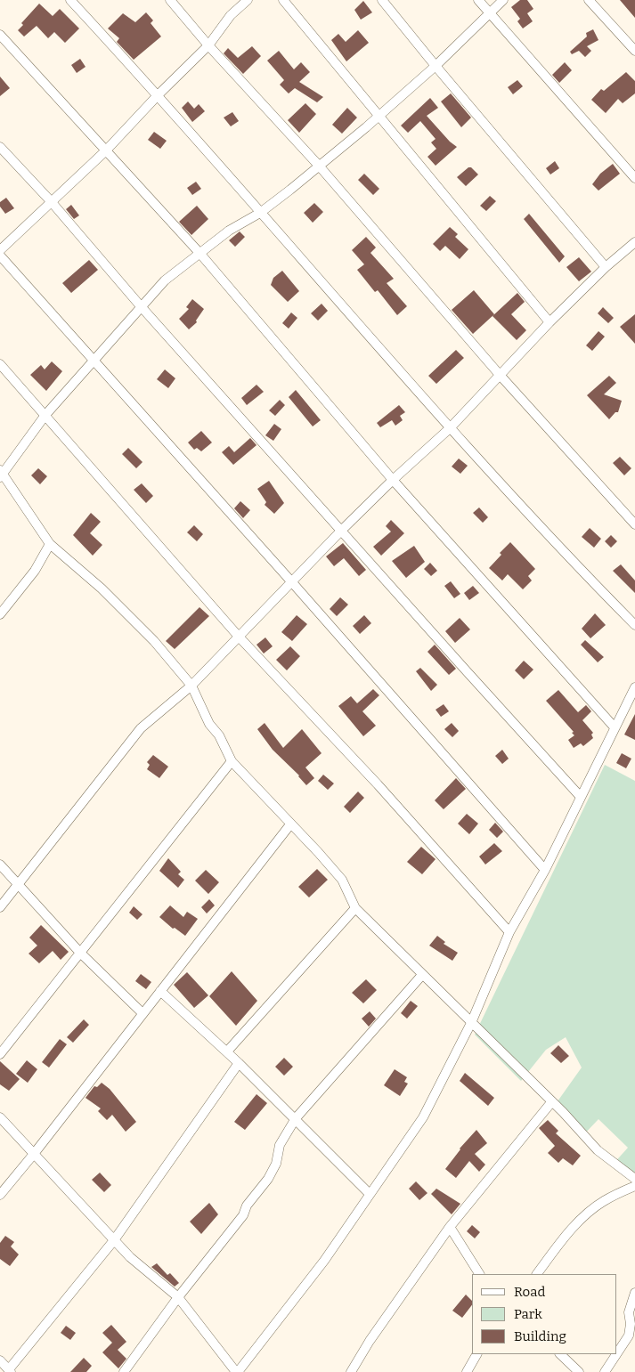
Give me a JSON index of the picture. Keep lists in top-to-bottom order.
{
  "legend": ["Road", "Park", "Building"]
}
